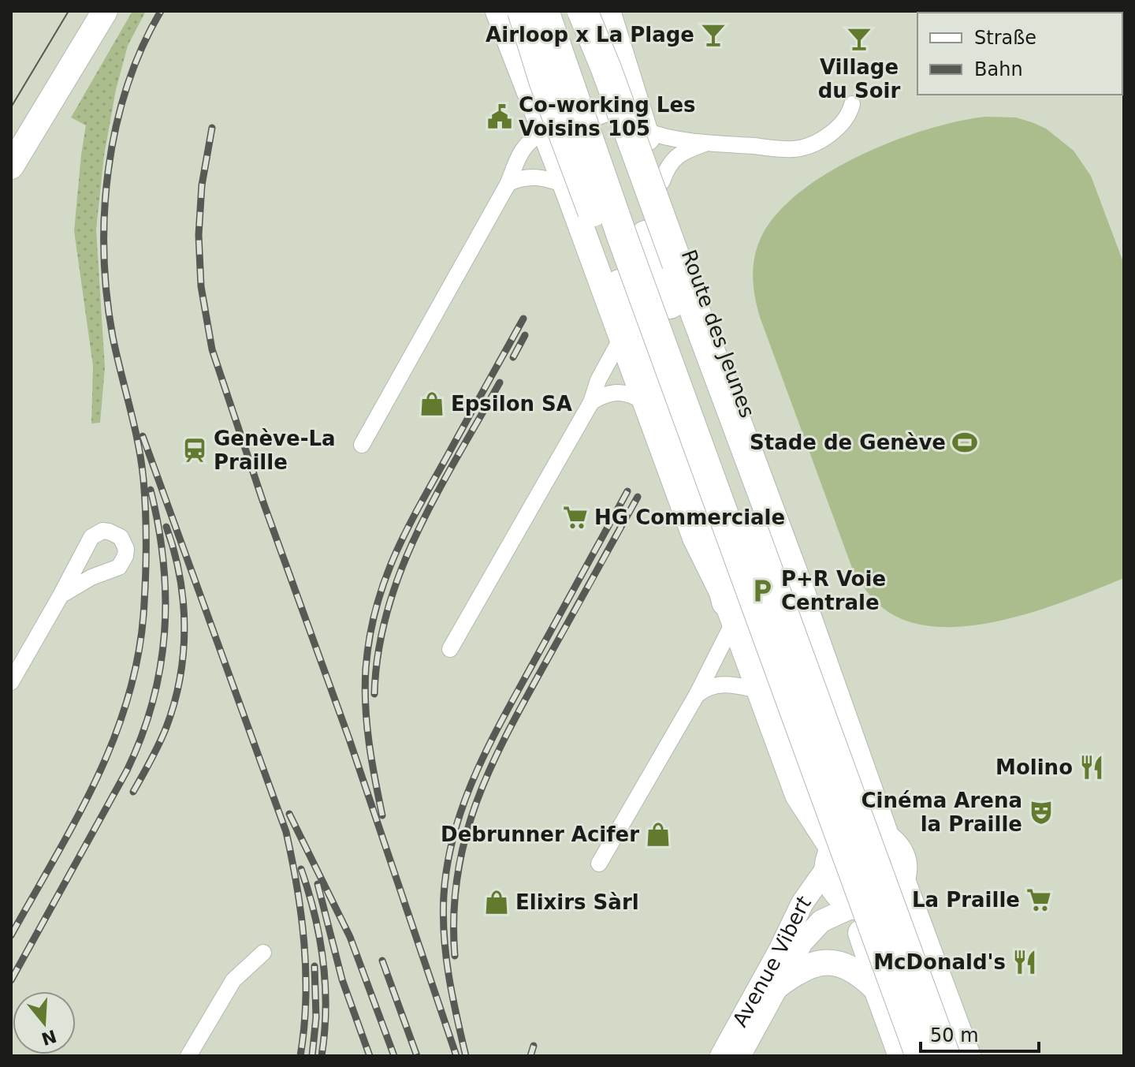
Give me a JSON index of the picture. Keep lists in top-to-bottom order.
{
  "streets": {
    "main road": ["Route des Jeunes", "Avenue Vibert"]
  },
  "crossings": [
    ["Route des Jeunes", "Avenue Vibert"]
  ],
  "places": {
    "bar": ["Airloop x La Plage", "Village du Soir"],
    "public building": ["Co-working Les Voisins 105"],
    "shop": ["Epsilon SA", "Debrunner Acifer", "Elixirs Sàrl"],
    "sports": ["Stade de Genève"],
    "station": ["Genève-La Praille"],
    "supermarket": ["HG Commerciale", "La Praille"],
    "parking": ["P+R Voie Centrale"],
    "restaurant": ["Molino", "McDonald's"],
    "theatre": ["Cinéma Arena la Praille"]
  },
  "legend": ["Straße", "Bahn"],
  "scale_bar": "50 m",
  "north": "bottom"
}
